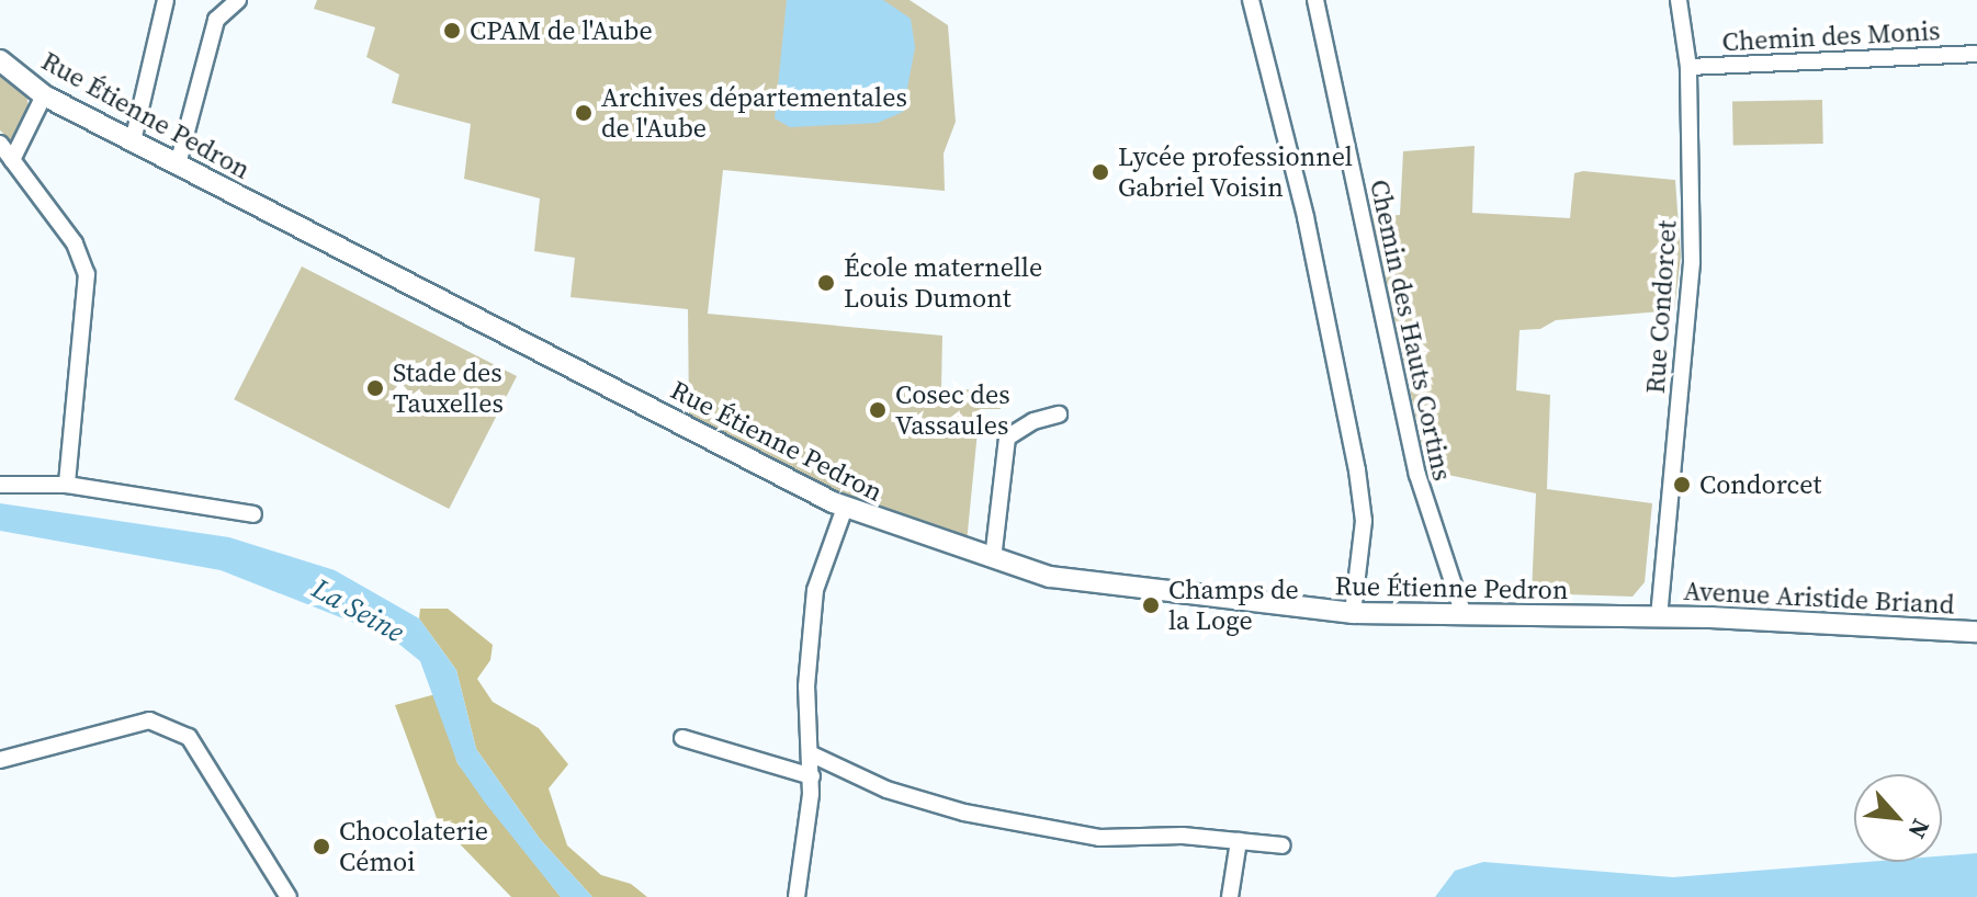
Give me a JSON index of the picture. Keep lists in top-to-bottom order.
{
  "streets": {
    "street": [
      "Chemin des Monis",
      "Rue Étienne Pedron",
      "Rue Condorcet",
      "Chemin des Hauts Cortins",
      "Avenue Aristide Briand"
    ]
  },
  "crossings": [
    ["Chemin des Monis", "Rue Condorcet"],
    ["Rue Étienne Pedron", "Rue Condorcet"],
    ["Rue Étienne Pedron", "Chemin des Hauts Cortins"],
    ["Rue Étienne Pedron", "Avenue Aristide Briand"],
    ["Rue Condorcet", "Avenue Aristide Briand"]
  ],
  "water": ["La Seine"],
  "places": [
    "CPAM de l'Aube",
    "Archives départementales de l'Aube",
    "Lycée professionnel Gabriel Voisin",
    "École maternelle Louis Dumont",
    "Stade des Tauxelles",
    "Cosec des Vassaules",
    "Condorcet",
    "Champs de la Loge",
    "Chocolaterie Cémoi"
  ],
  "north": "bottom right"
}
